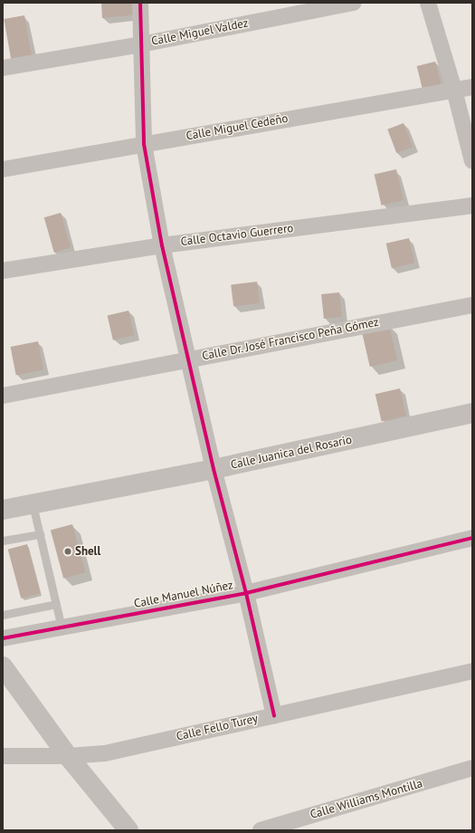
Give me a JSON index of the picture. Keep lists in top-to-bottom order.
{
  "streets": {
    "street": [
      "Calle Miguel Valdez",
      "Calle Miguel Cedeño",
      "Calle Octavio Guerrero",
      "Calle Dr. José Francisco Peña Gómez",
      "Calle Juanica del Rosario",
      "Calle Manuel Núñez",
      "Calle Fello Turey",
      "Calle Williams Montilla"
    ]
  },
  "places": ["Shell"]
}
